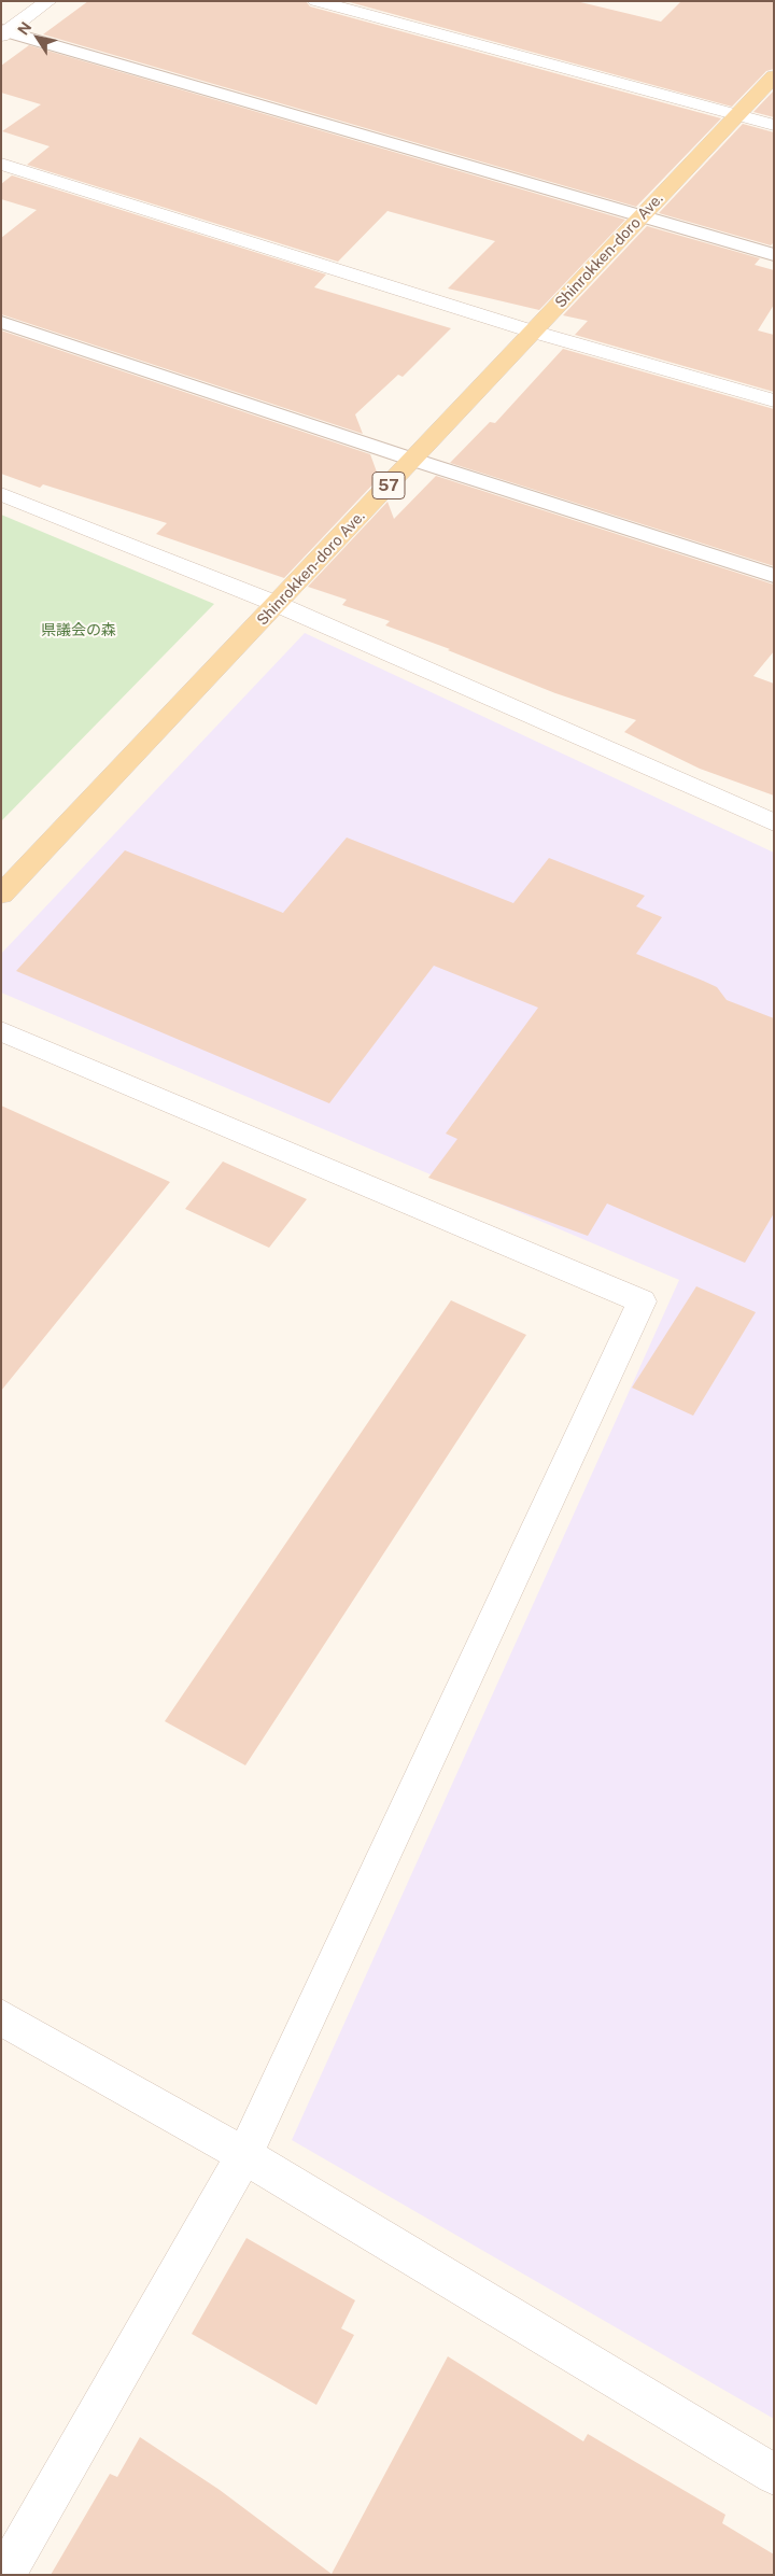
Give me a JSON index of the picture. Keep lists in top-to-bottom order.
{
  "streets": {
    "main road": ["Shinrokken-doro Ave.", "57"]
  },
  "parks": ["県議会の森"],
  "north": "top left"
}
